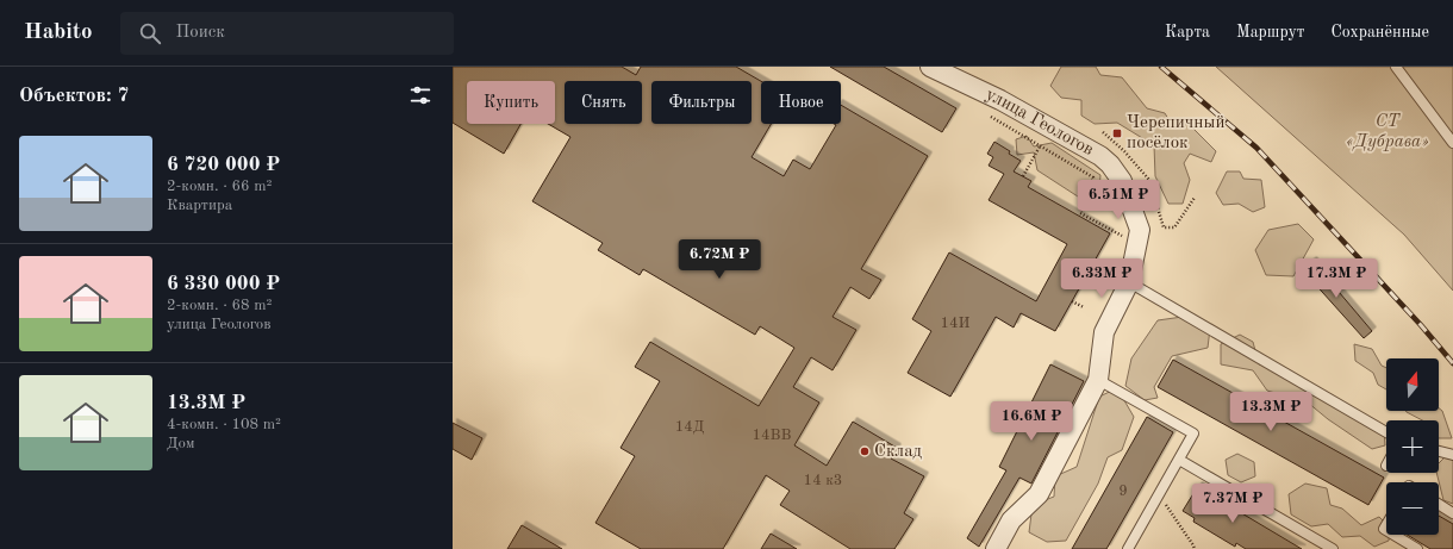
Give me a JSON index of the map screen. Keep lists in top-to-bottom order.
{
  "streets": {
    "street": ["улица Геологов"]
  },
  "parks": ["СТ «Дубрава»"],
  "places": {
    "transit": ["Черепичный посёлок"],
    "other": ["Склад"]
  },
  "house_numbers": [
    "14И",
    "14Д",
    "14ВВ",
    "14 к3",
    "9"
  ],
  "north": "top",
  "page": {
    "header": "Habito",
    "search": "Поиск",
    "nav": ["Карта", "Маршрут", "Сохранённые"],
    "heading": "Объектов: 7",
    "chip": [
      "Купить",
      "Снять",
      "Фильтры",
      "Новое"
    ],
    "list": [
      {
        "name": "6 720 000 ₽",
        "note": "2-комн. · 66 m² · Квартира"
      },
      {
        "name": "6 330 000 ₽",
        "note": "2-комн. · 68 m² · улица Геологов"
      },
      {
        "name": "13.3M ₽",
        "note": "4-комн. · 108 m² · Дом"
      }
    ],
    "price": [
      "6.51M ₽",
      "6.72M ₽",
      "6.33M ₽",
      "17.3M ₽",
      "13.3M ₽",
      "16.6M ₽",
      "7.37M ₽"
    ],
    "map_buttons": ["+", "−"]
  }
}
